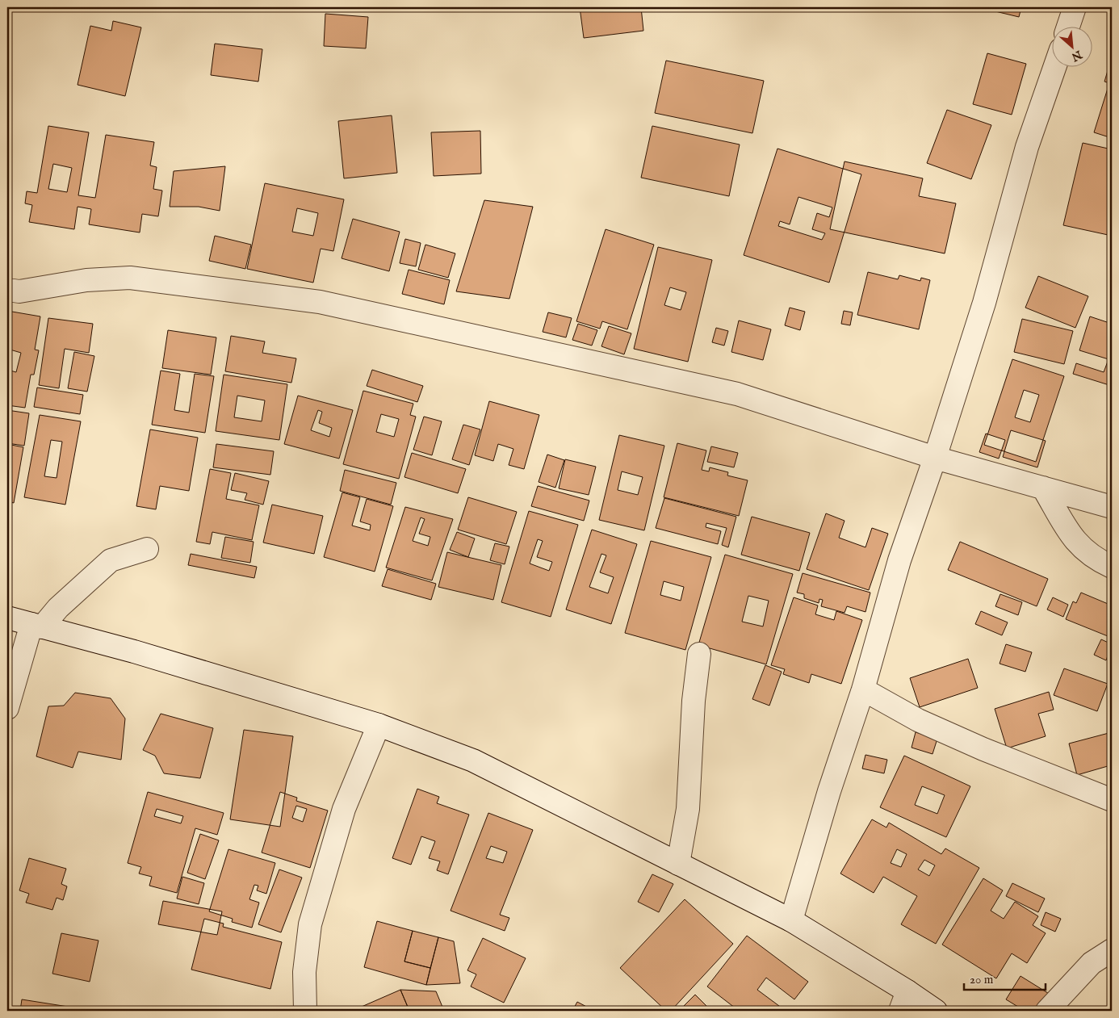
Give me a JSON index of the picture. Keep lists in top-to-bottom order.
{
  "scale_bar": "20 m",
  "north": "bottom right"
}
